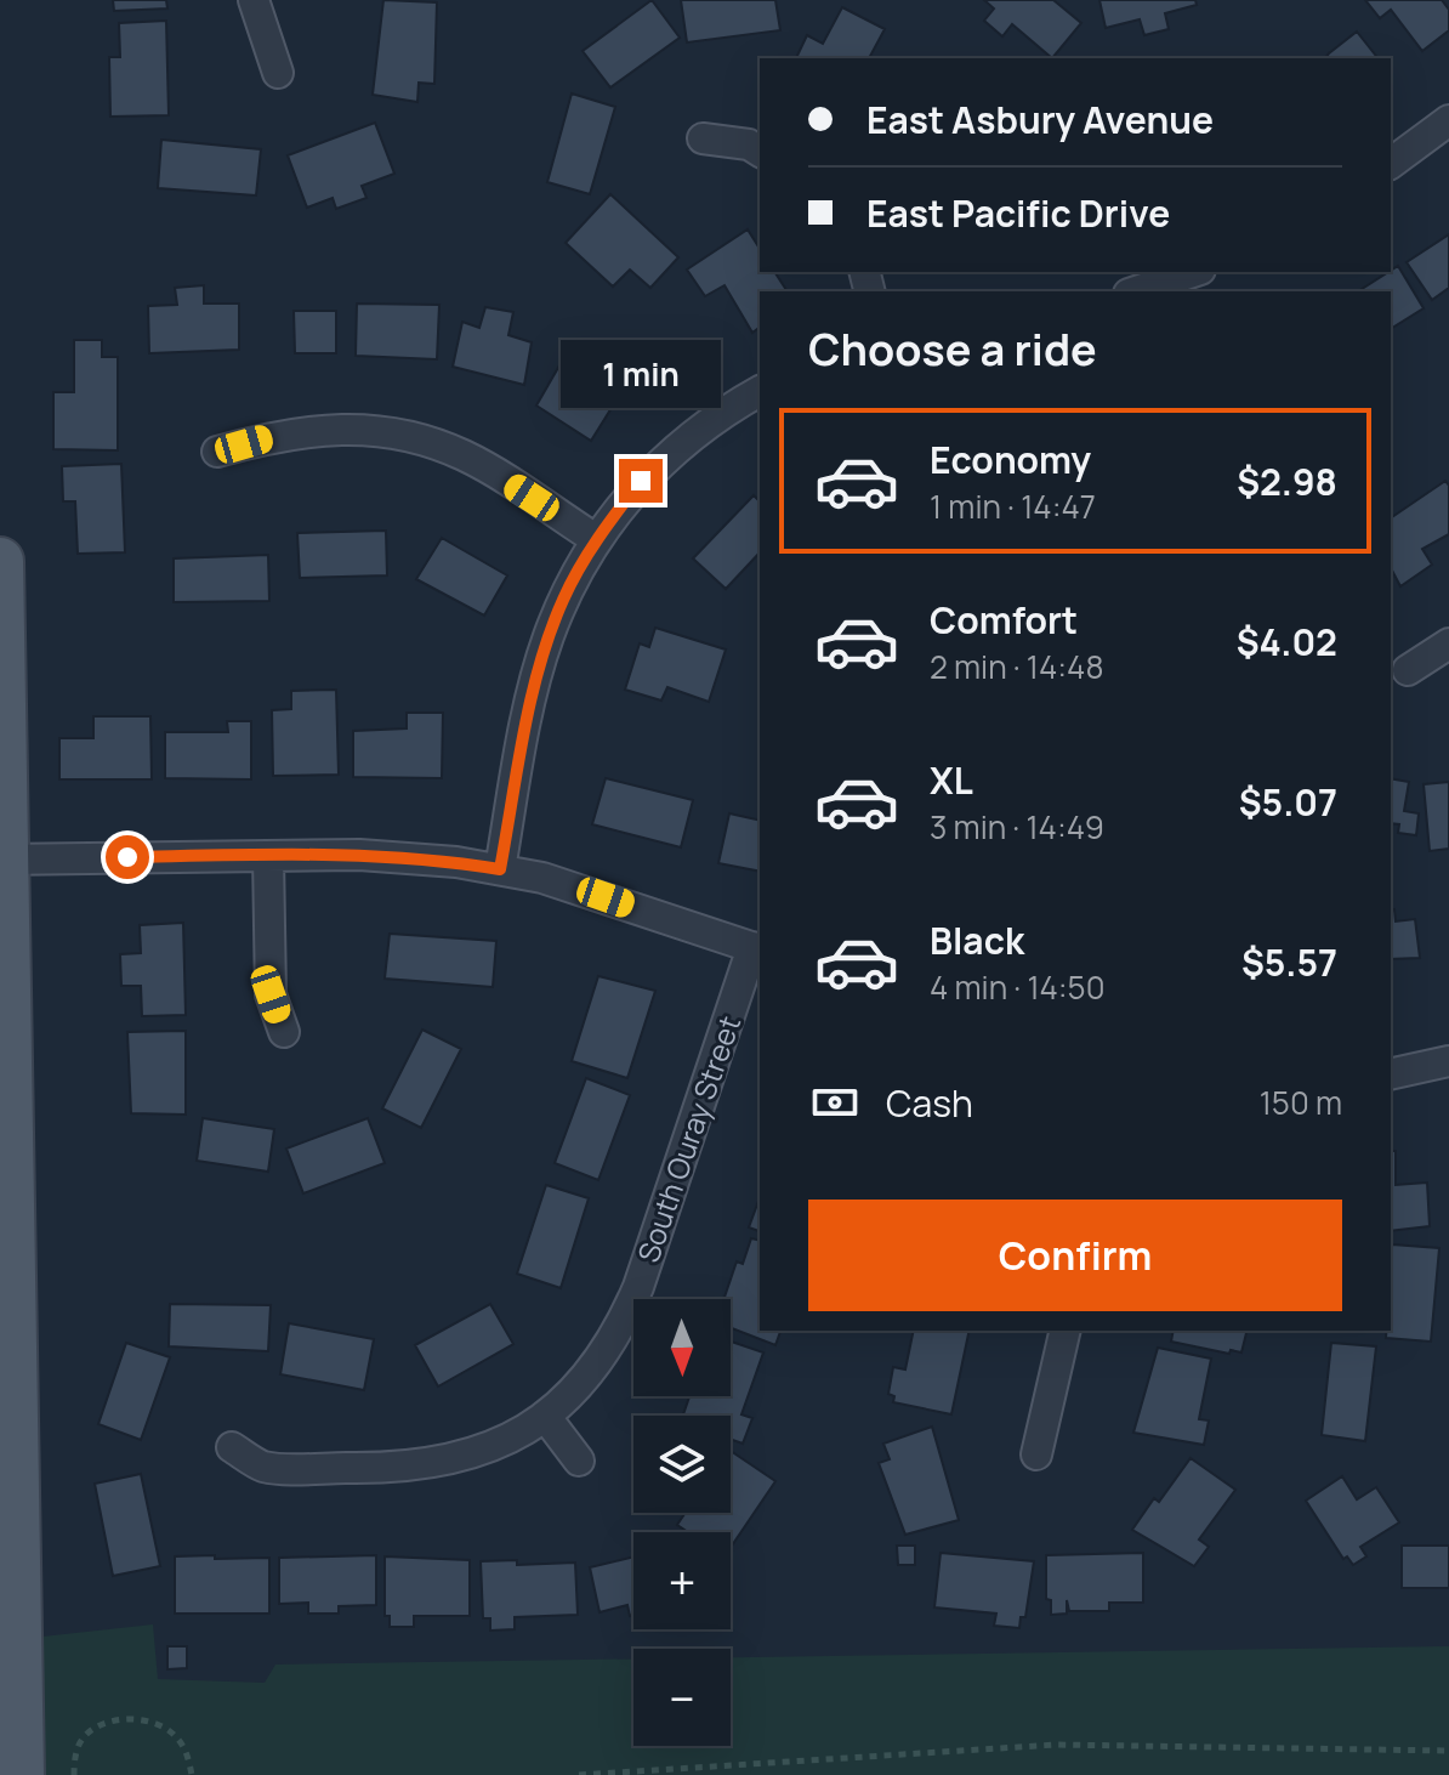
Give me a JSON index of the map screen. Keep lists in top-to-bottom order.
{
  "streets": {
    "street": ["South Ouray Street"]
  },
  "north": "bottom",
  "page": {
    "banner": ["East Asbury Avenue", "East Pacific Drive"],
    "heading": "Choose a ride",
    "bubble": "1 min",
    "list": [
      {
        "name": "Economy",
        "note": "1 min · 14:47",
        "value": "$2.98"
      },
      {
        "name": "Comfort",
        "note": "2 min · 14:48",
        "value": "$4.02"
      },
      {
        "name": "XL",
        "note": "3 min · 14:49",
        "value": "$5.07"
      },
      {
        "name": "Black",
        "note": "4 min · 14:50",
        "value": "$5.57"
      }
    ],
    "pay": ["Cash", "150 m"],
    "buttons": "Confirm",
    "map_buttons": ["+", "−"]
  }
}
